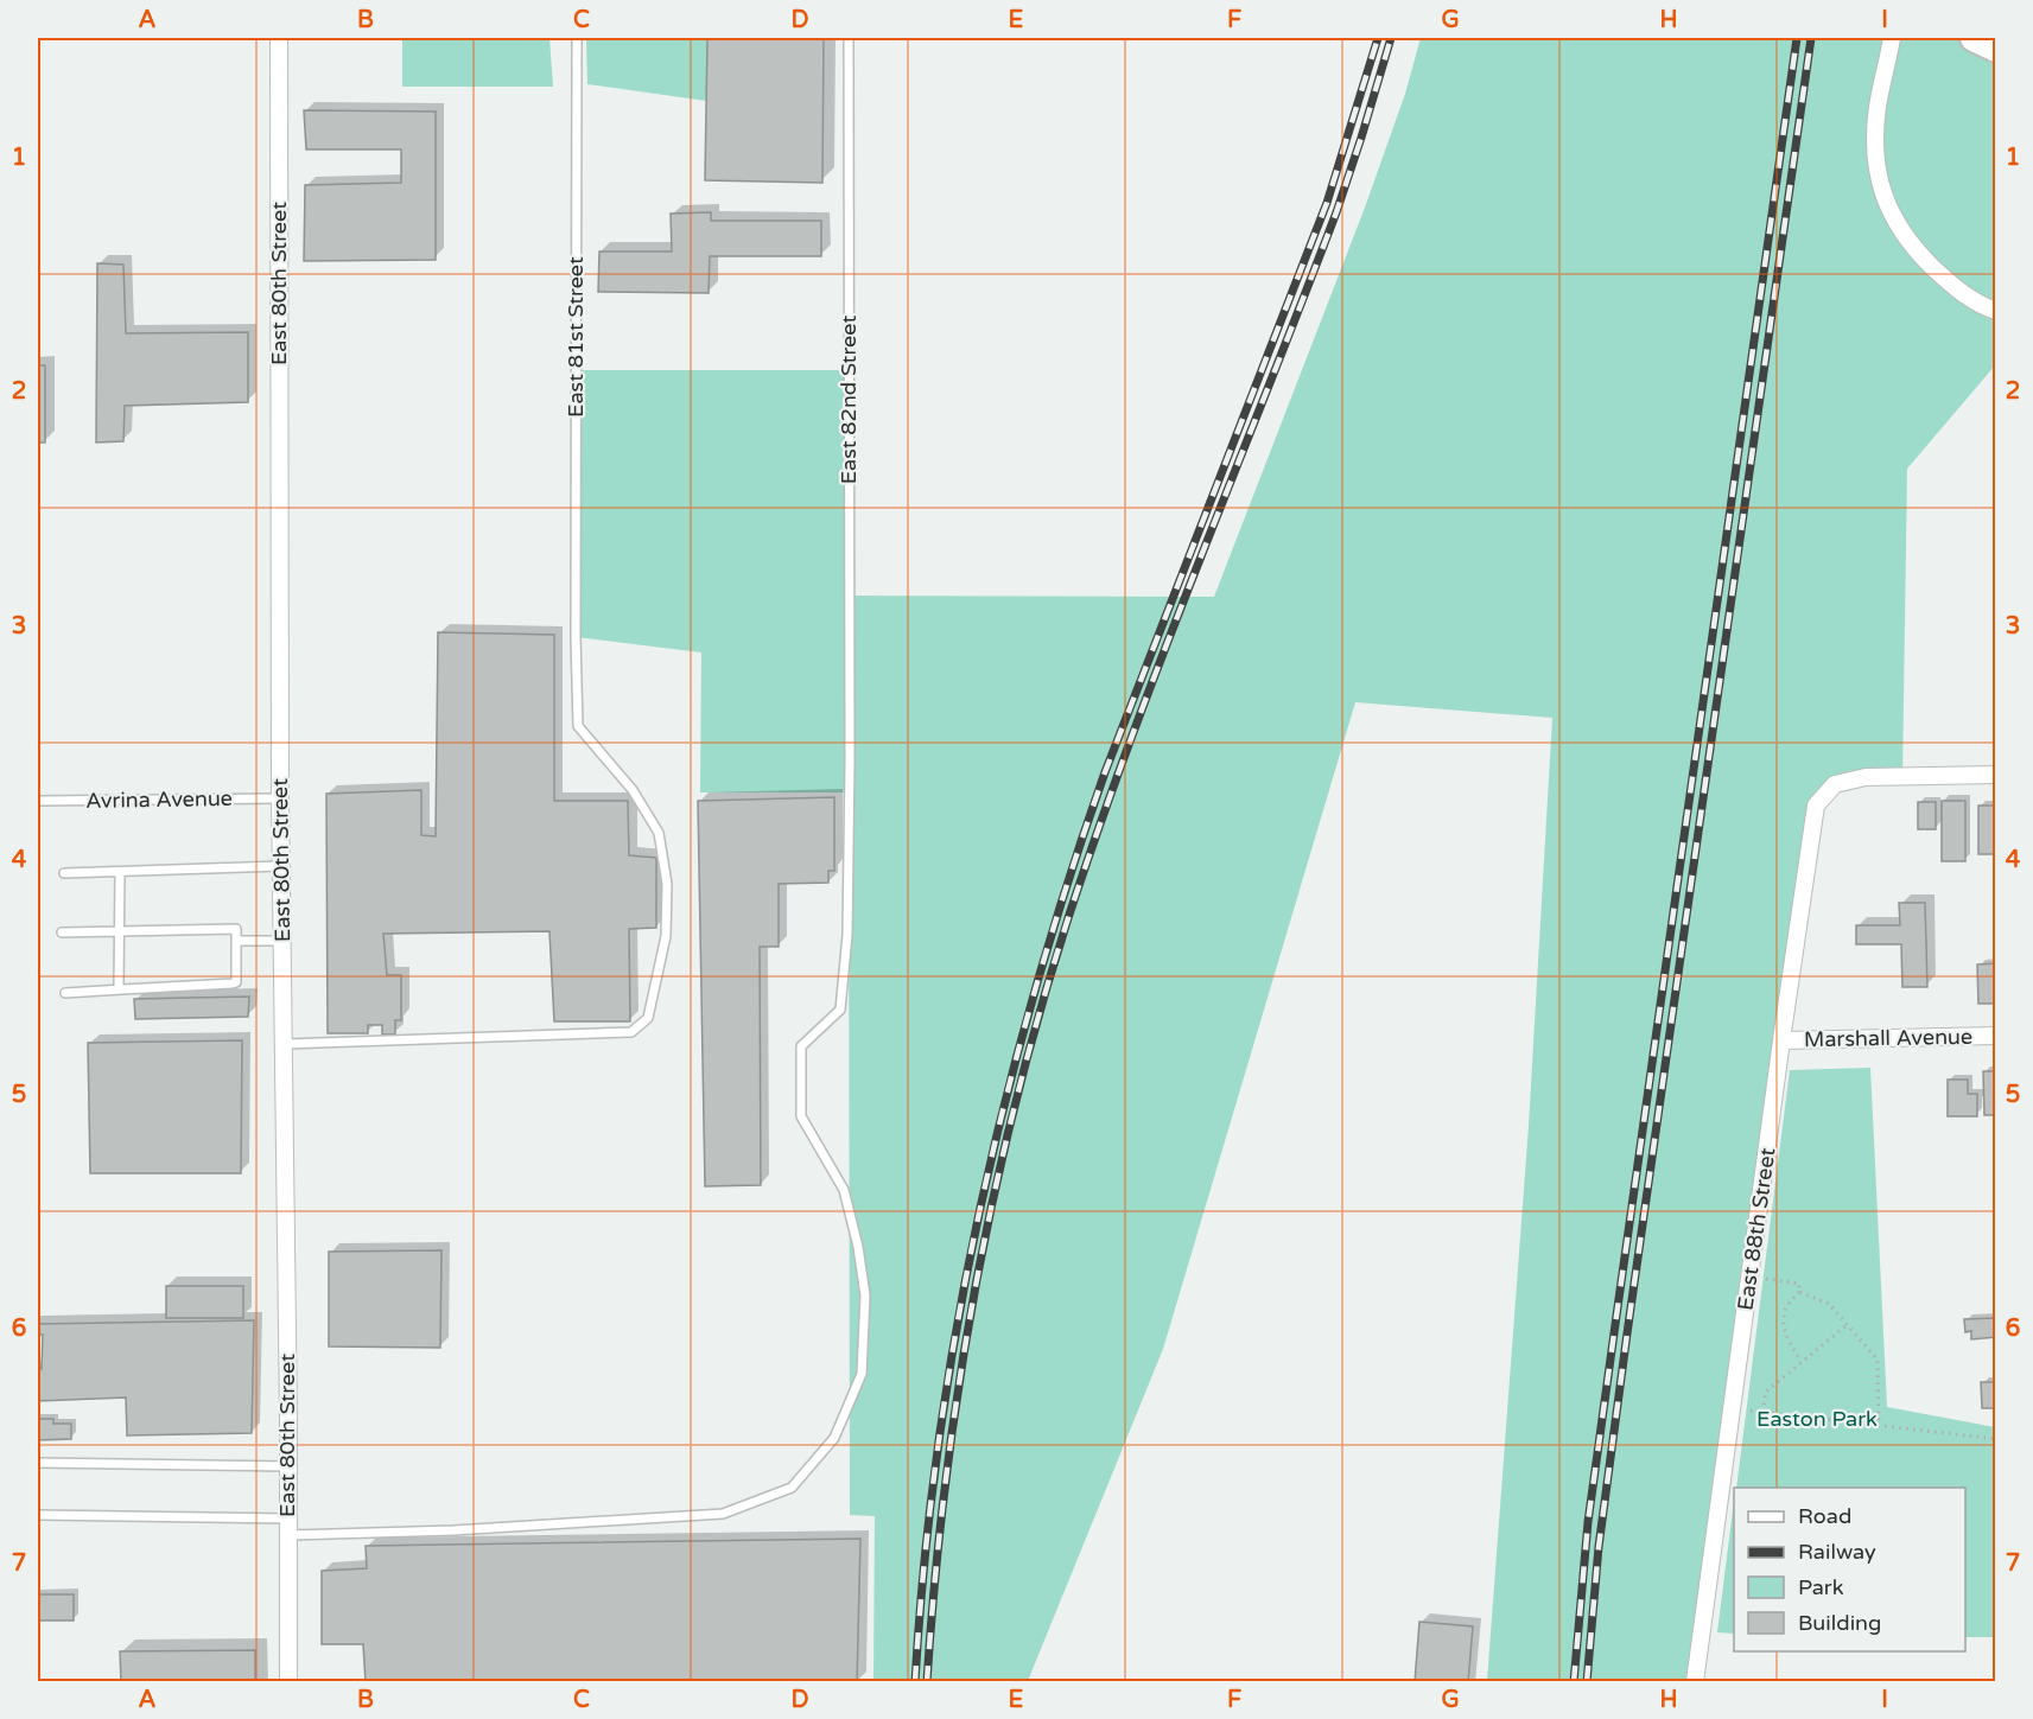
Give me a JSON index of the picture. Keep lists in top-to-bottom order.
{
  "streets": {
    "street": ["East 80th Street", "Marshall Avenue", "East 88th Street"],
    "lane": ["East 81st Street", "East 82nd Street", "Avrina Avenue"]
  },
  "crossings": [
    ["East 80th Street", "East 81st Street"],
    ["East 80th Street", "East 82nd Street"],
    ["East 80th Street", "Avrina Avenue"],
    ["Marshall Avenue", "East 88th Street"]
  ],
  "parks": ["Easton Park"],
  "legend": [
    "Road",
    "Railway",
    "Park",
    "Building"
  ],
  "grid": {
    "columns": [
      "A",
      "B",
      "C",
      "D",
      "E",
      "F",
      "G",
      "H",
      "I"
    ],
    "rows": [
      "1",
      "2",
      "3",
      "4",
      "5",
      "6",
      "7"
    ]
  }
}
